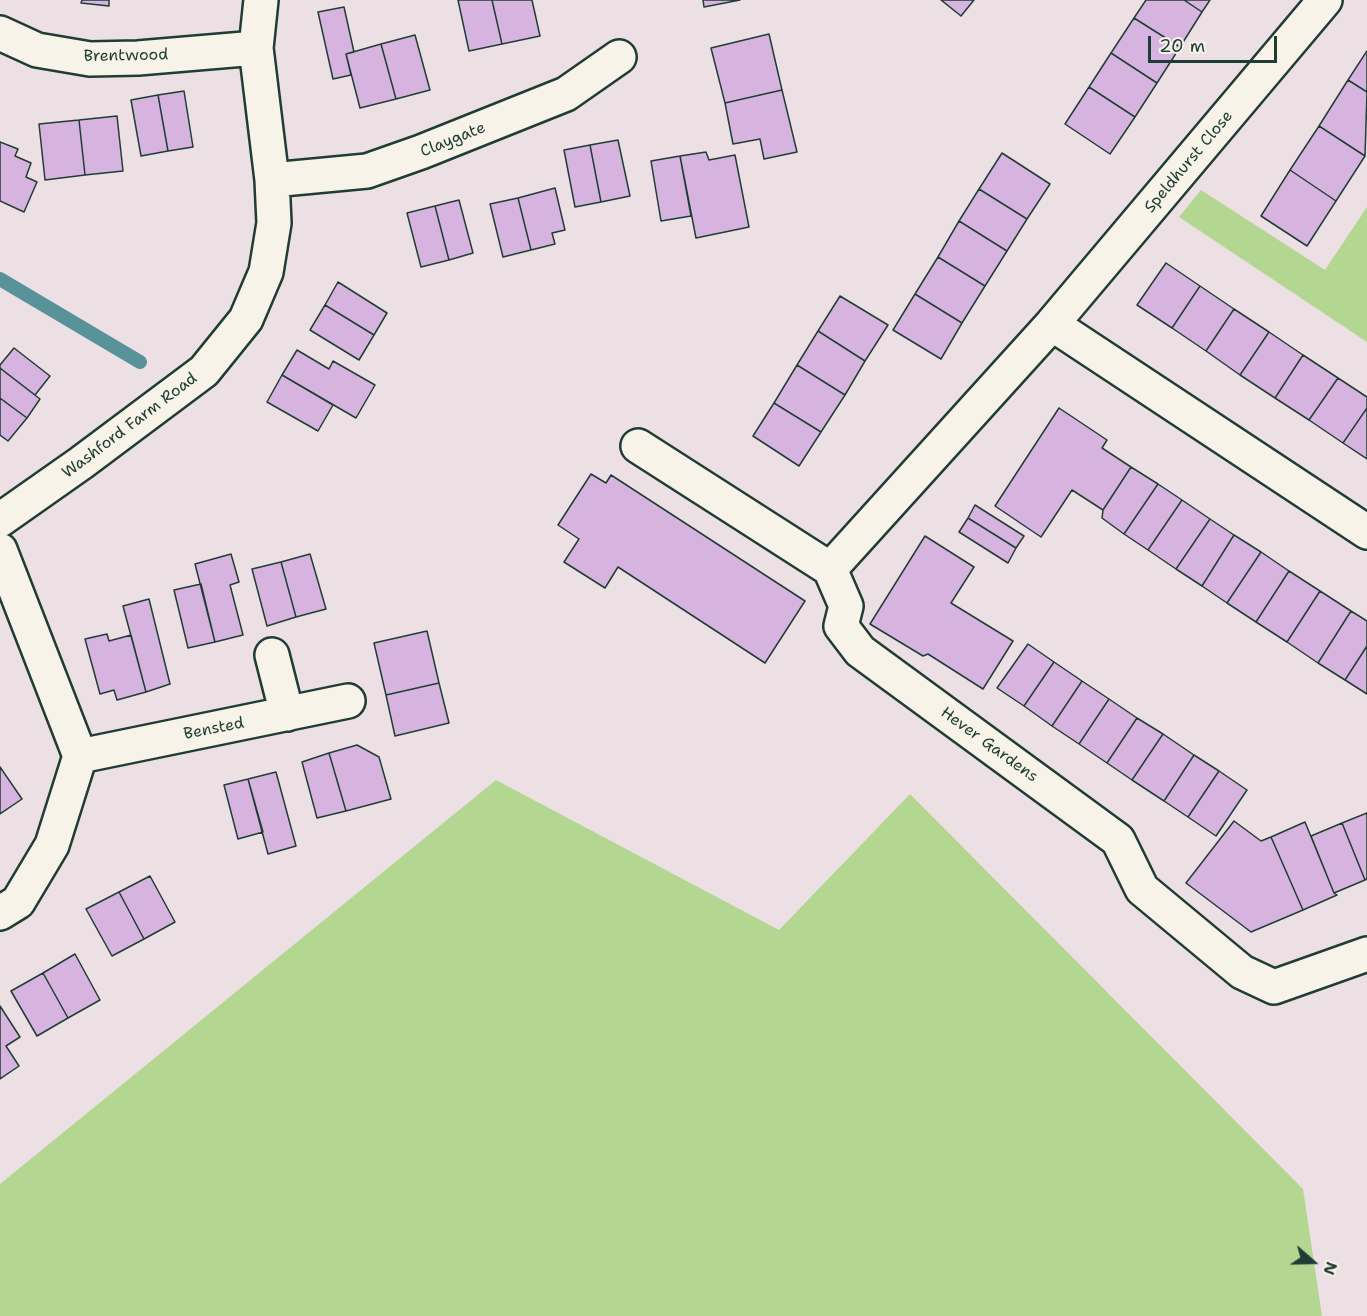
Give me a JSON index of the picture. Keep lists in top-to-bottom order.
{
  "streets": {
    "street": [
      "Brentwood",
      "Claygate",
      "Speldhurst Close",
      "Washford Farm Road",
      "Bensted",
      "Hever Gardens"
    ]
  },
  "crossings": [
    ["Brentwood", "Washford Farm Road"],
    ["Claygate", "Washford Farm Road"],
    ["Speldhurst Close", "Hever Gardens"]
  ],
  "scale_bar": "20 m",
  "north": "right"
}
